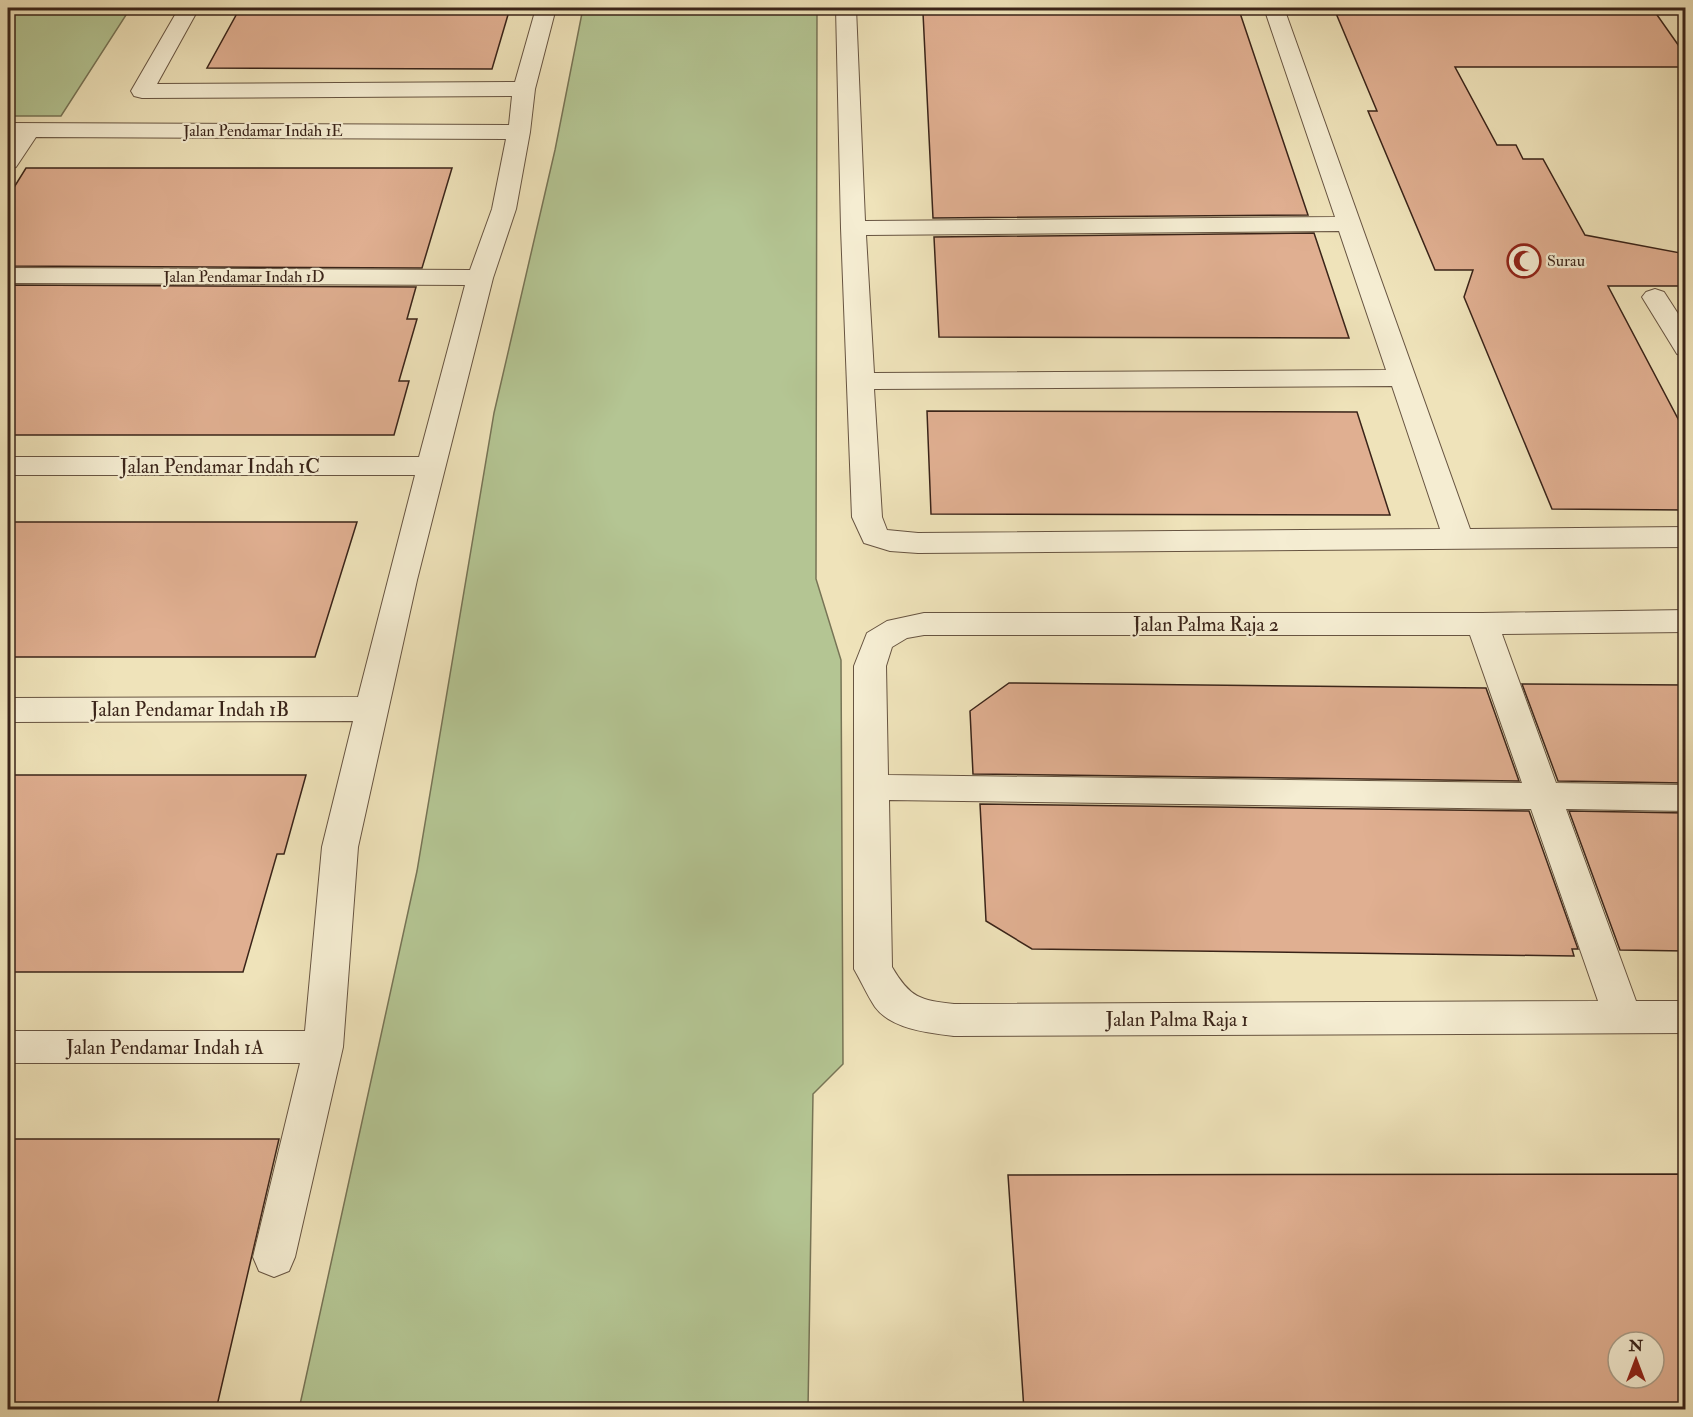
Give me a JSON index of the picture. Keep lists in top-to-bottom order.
{
  "streets": {
    "street": [
      "Jalan Pendamar Indah 1E",
      "Jalan Pendamar Indah 1D",
      "Jalan Pendamar Indah 1C",
      "Jalan Palma Raja 2",
      "Jalan Pendamar Indah 1B",
      "Jalan Palma Raja 1",
      "Jalan Pendamar Indah 1A"
    ]
  },
  "crossings": [
    ["Jalan Palma Raja 2", "Jalan Palma Raja 1"]
  ],
  "places": {
    "mosque": ["Surau"]
  },
  "north": "top"
}
